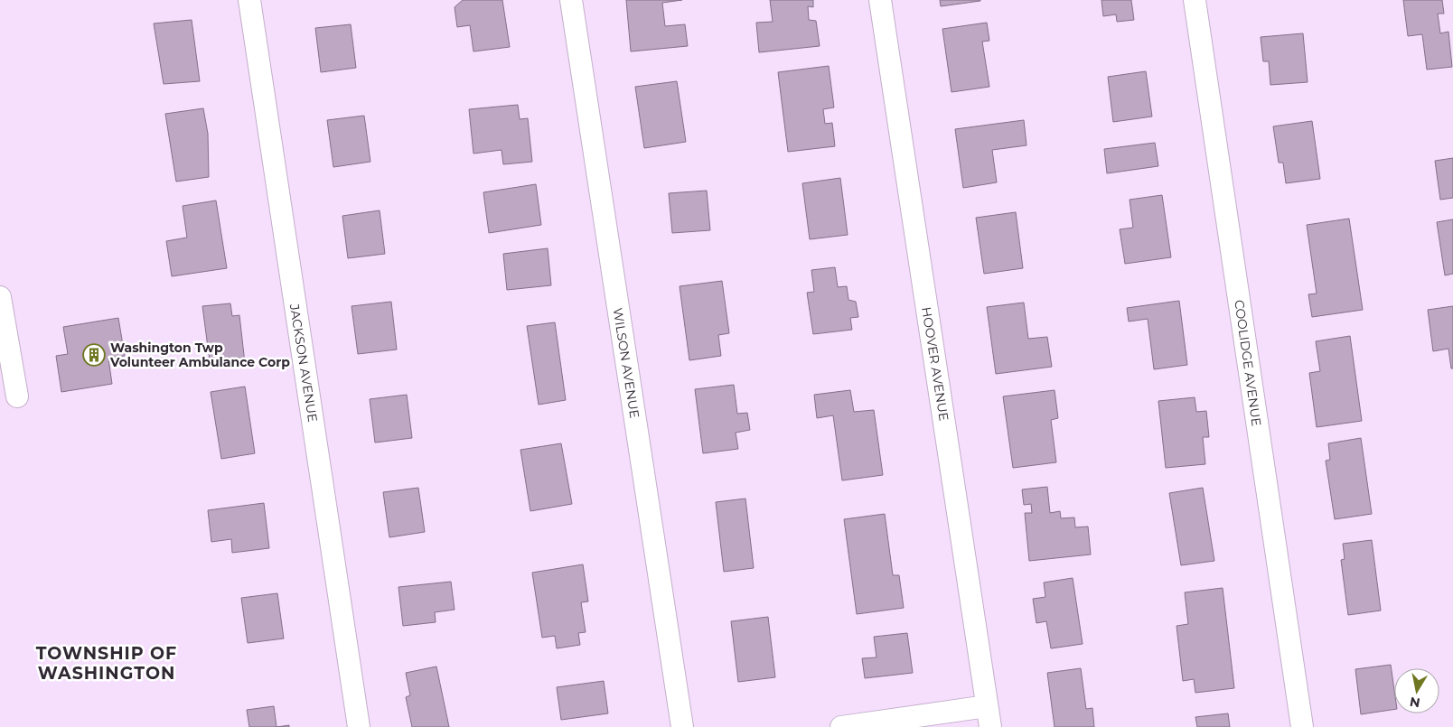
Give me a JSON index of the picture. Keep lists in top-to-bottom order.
{
  "streets": {
    "street": [
      "JACKSON AVENUE",
      "WILSON AVENUE",
      "COOLIDGE AVENUE",
      "HOOVER AVENUE"
    ]
  },
  "districts": ["TOWNSHIP OF WASHINGTON"],
  "places": {
    "building": ["Washington Twp Volunteer Ambulance Corp"]
  },
  "north": "bottom"
}
